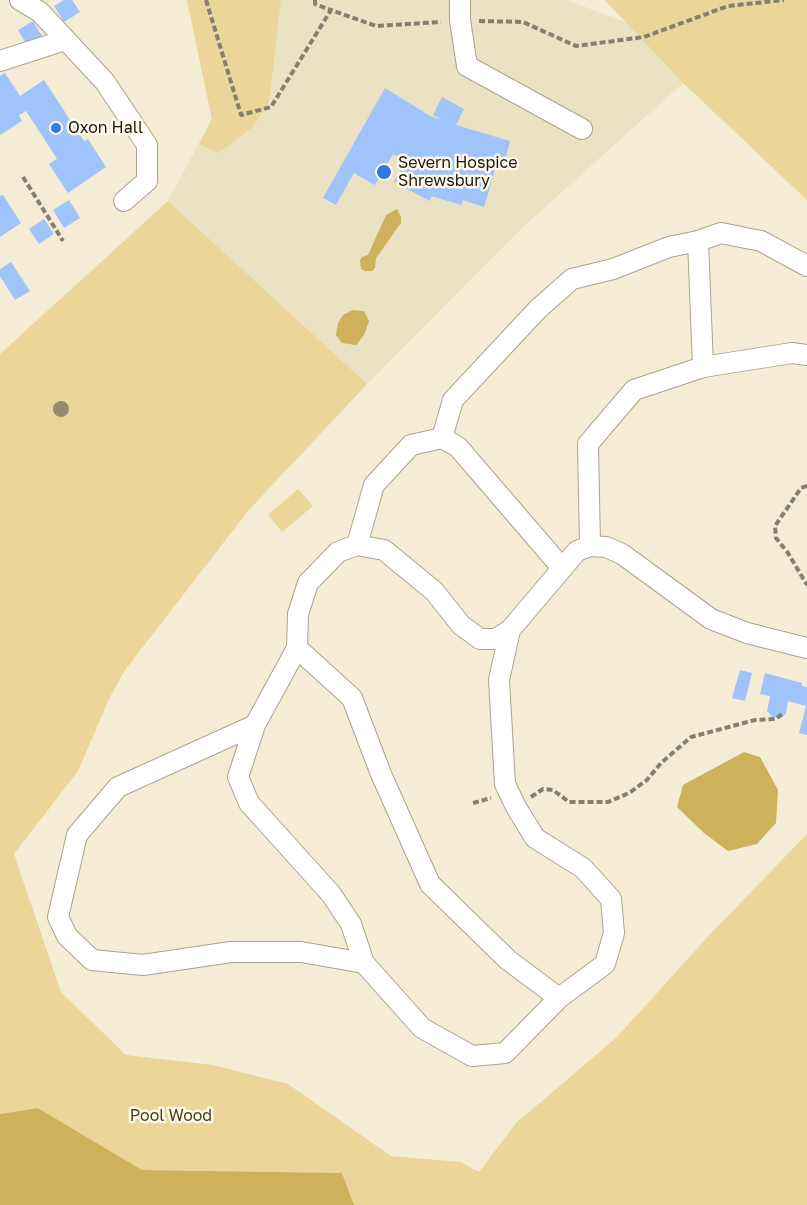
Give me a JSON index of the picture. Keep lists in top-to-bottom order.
{
  "parks": ["Pool Wood"],
  "places": ["Oxon Hall", "Severn Hospice Shrewsbury"]
}
